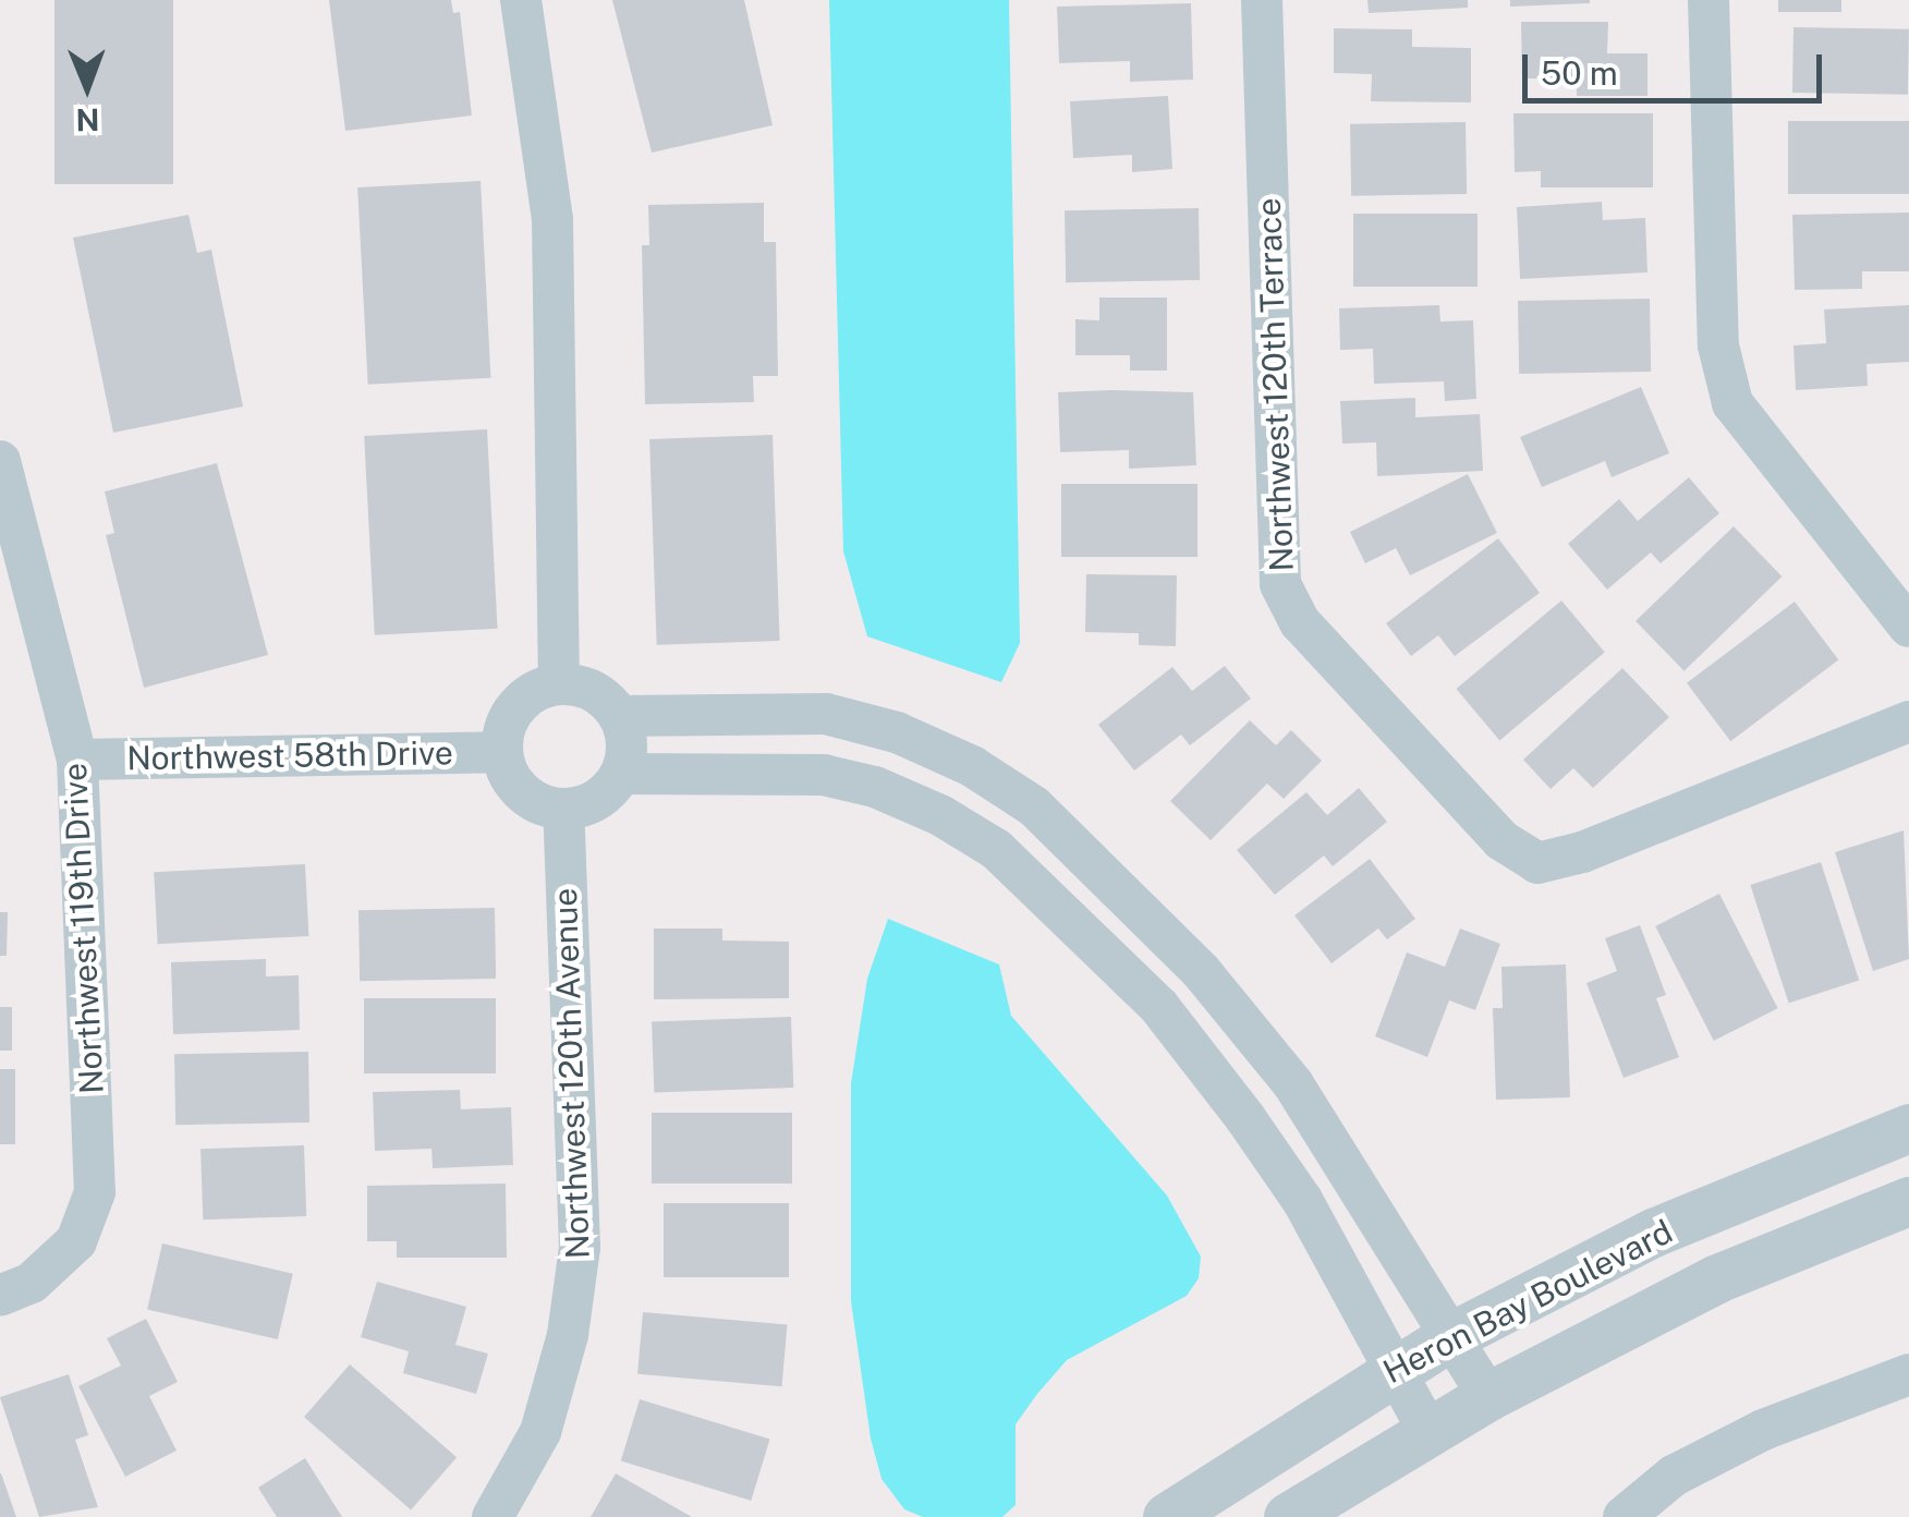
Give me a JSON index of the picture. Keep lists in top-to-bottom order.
{
  "streets": {
    "street": [
      "Northwest 120th Terrace",
      "Northwest 58th Drive",
      "Northwest 119th Drive",
      "Northwest 120th Avenue",
      "Heron Bay Boulevard"
    ]
  },
  "crossings": [
    ["Northwest 58th Drive", "Northwest 119th Drive"],
    ["Northwest 58th Drive", "Northwest 120th Avenue"]
  ],
  "scale_bar": "50 m",
  "north": "bottom"
}
